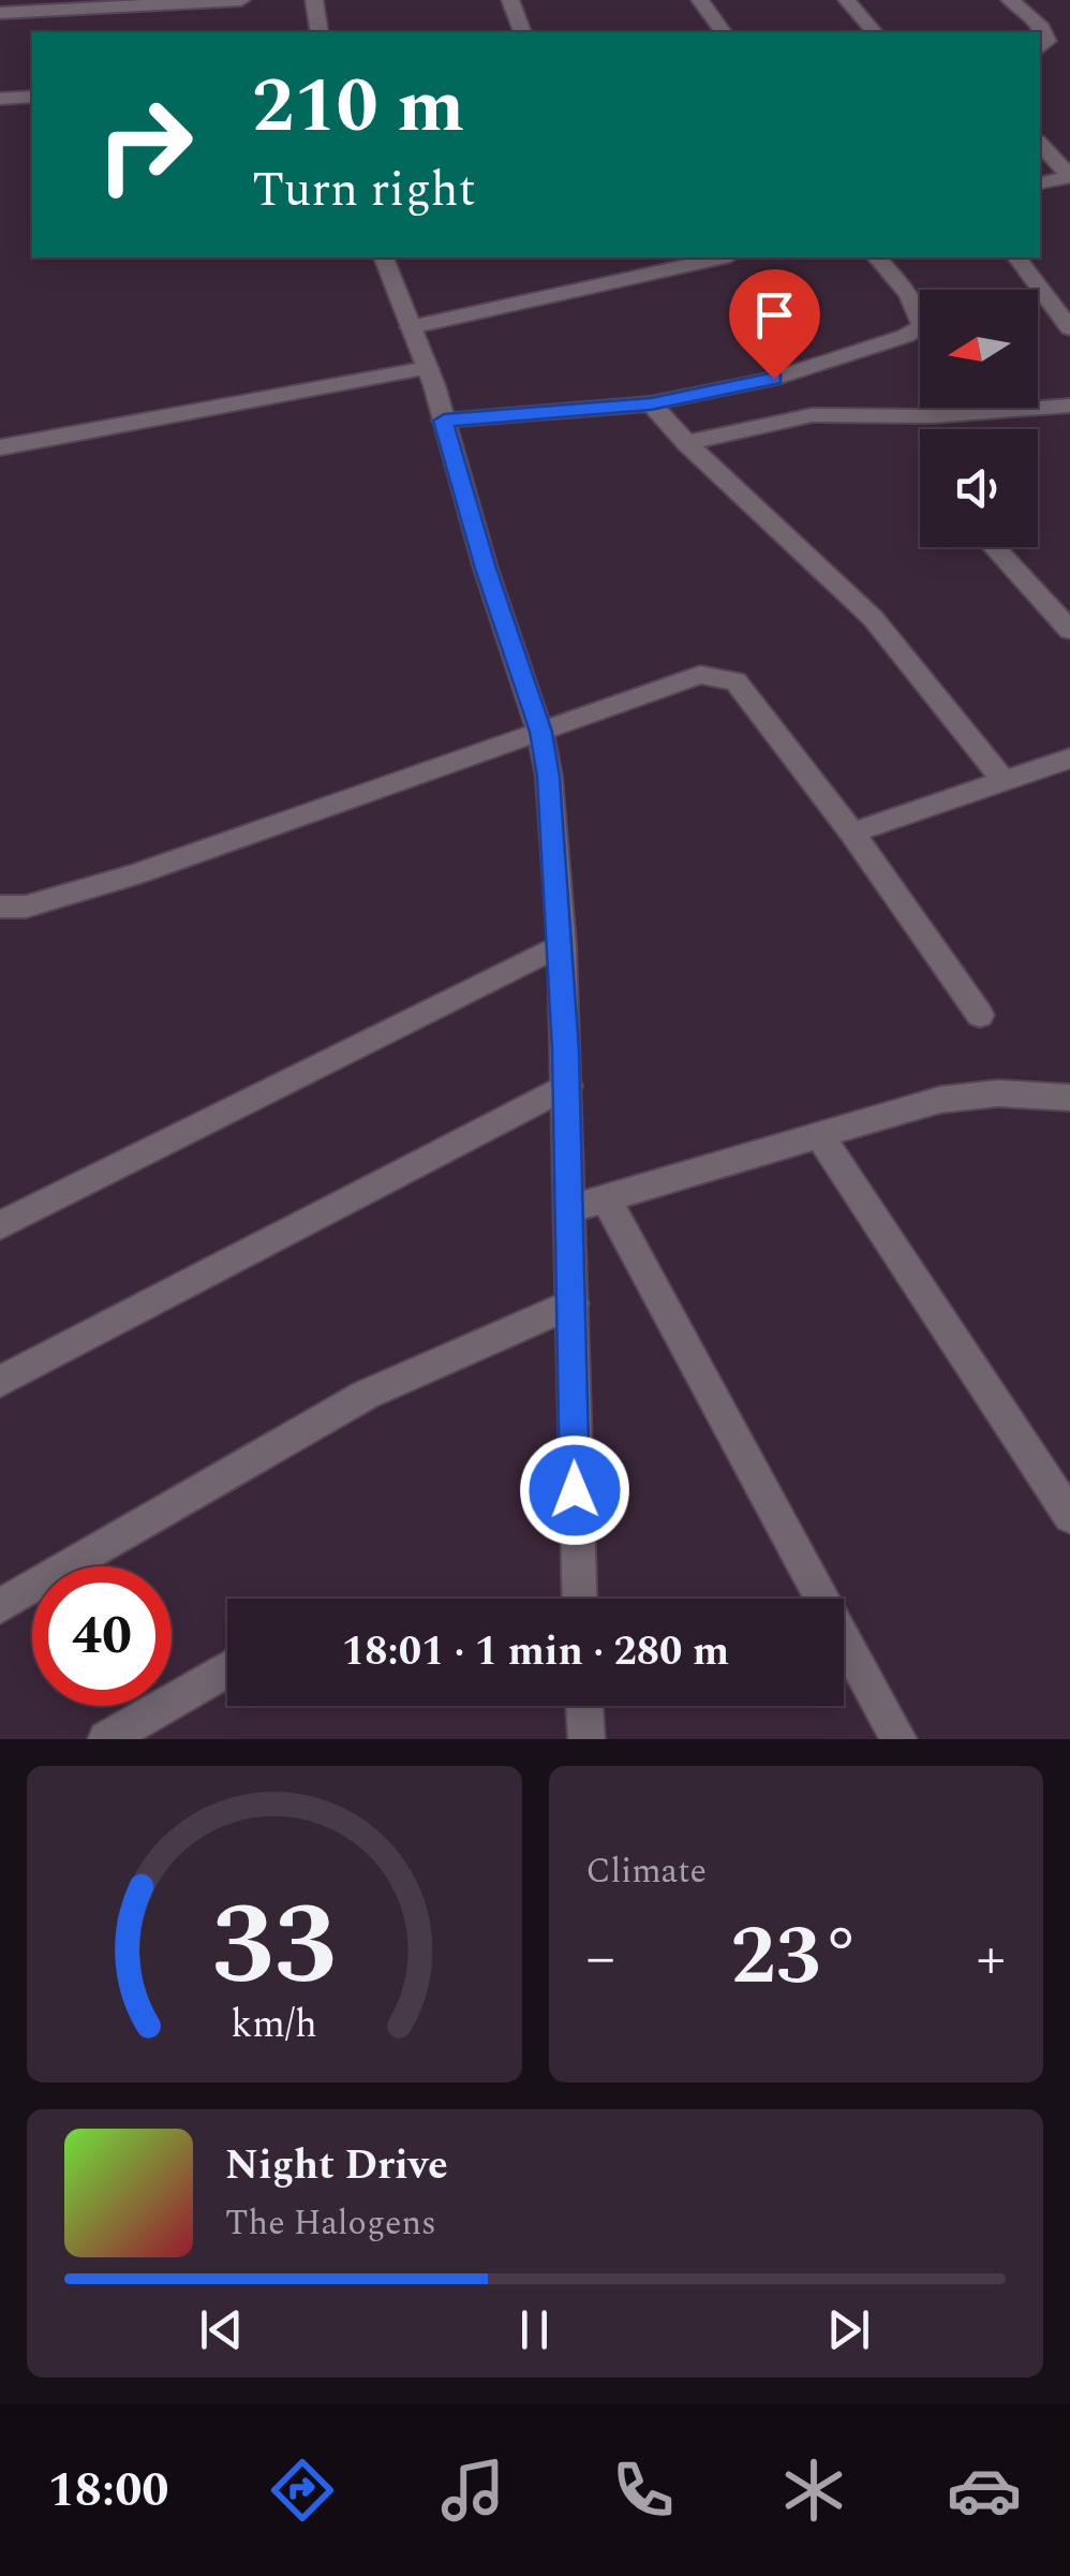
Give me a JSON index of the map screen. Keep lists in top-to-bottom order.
{
  "north": "left",
  "page": {
    "turn": ["210 m", "Turn right"],
    "limit": "40",
    "trip": "18:01 · 1 min · 280 m",
    "tile": "Climate",
    "heat": ["−", "23°", "+"],
    "song": ["Night Drive", "The Halogens"],
    "tabs": "18:00",
    "gauge": ["33", "km/h"]
  }
}
